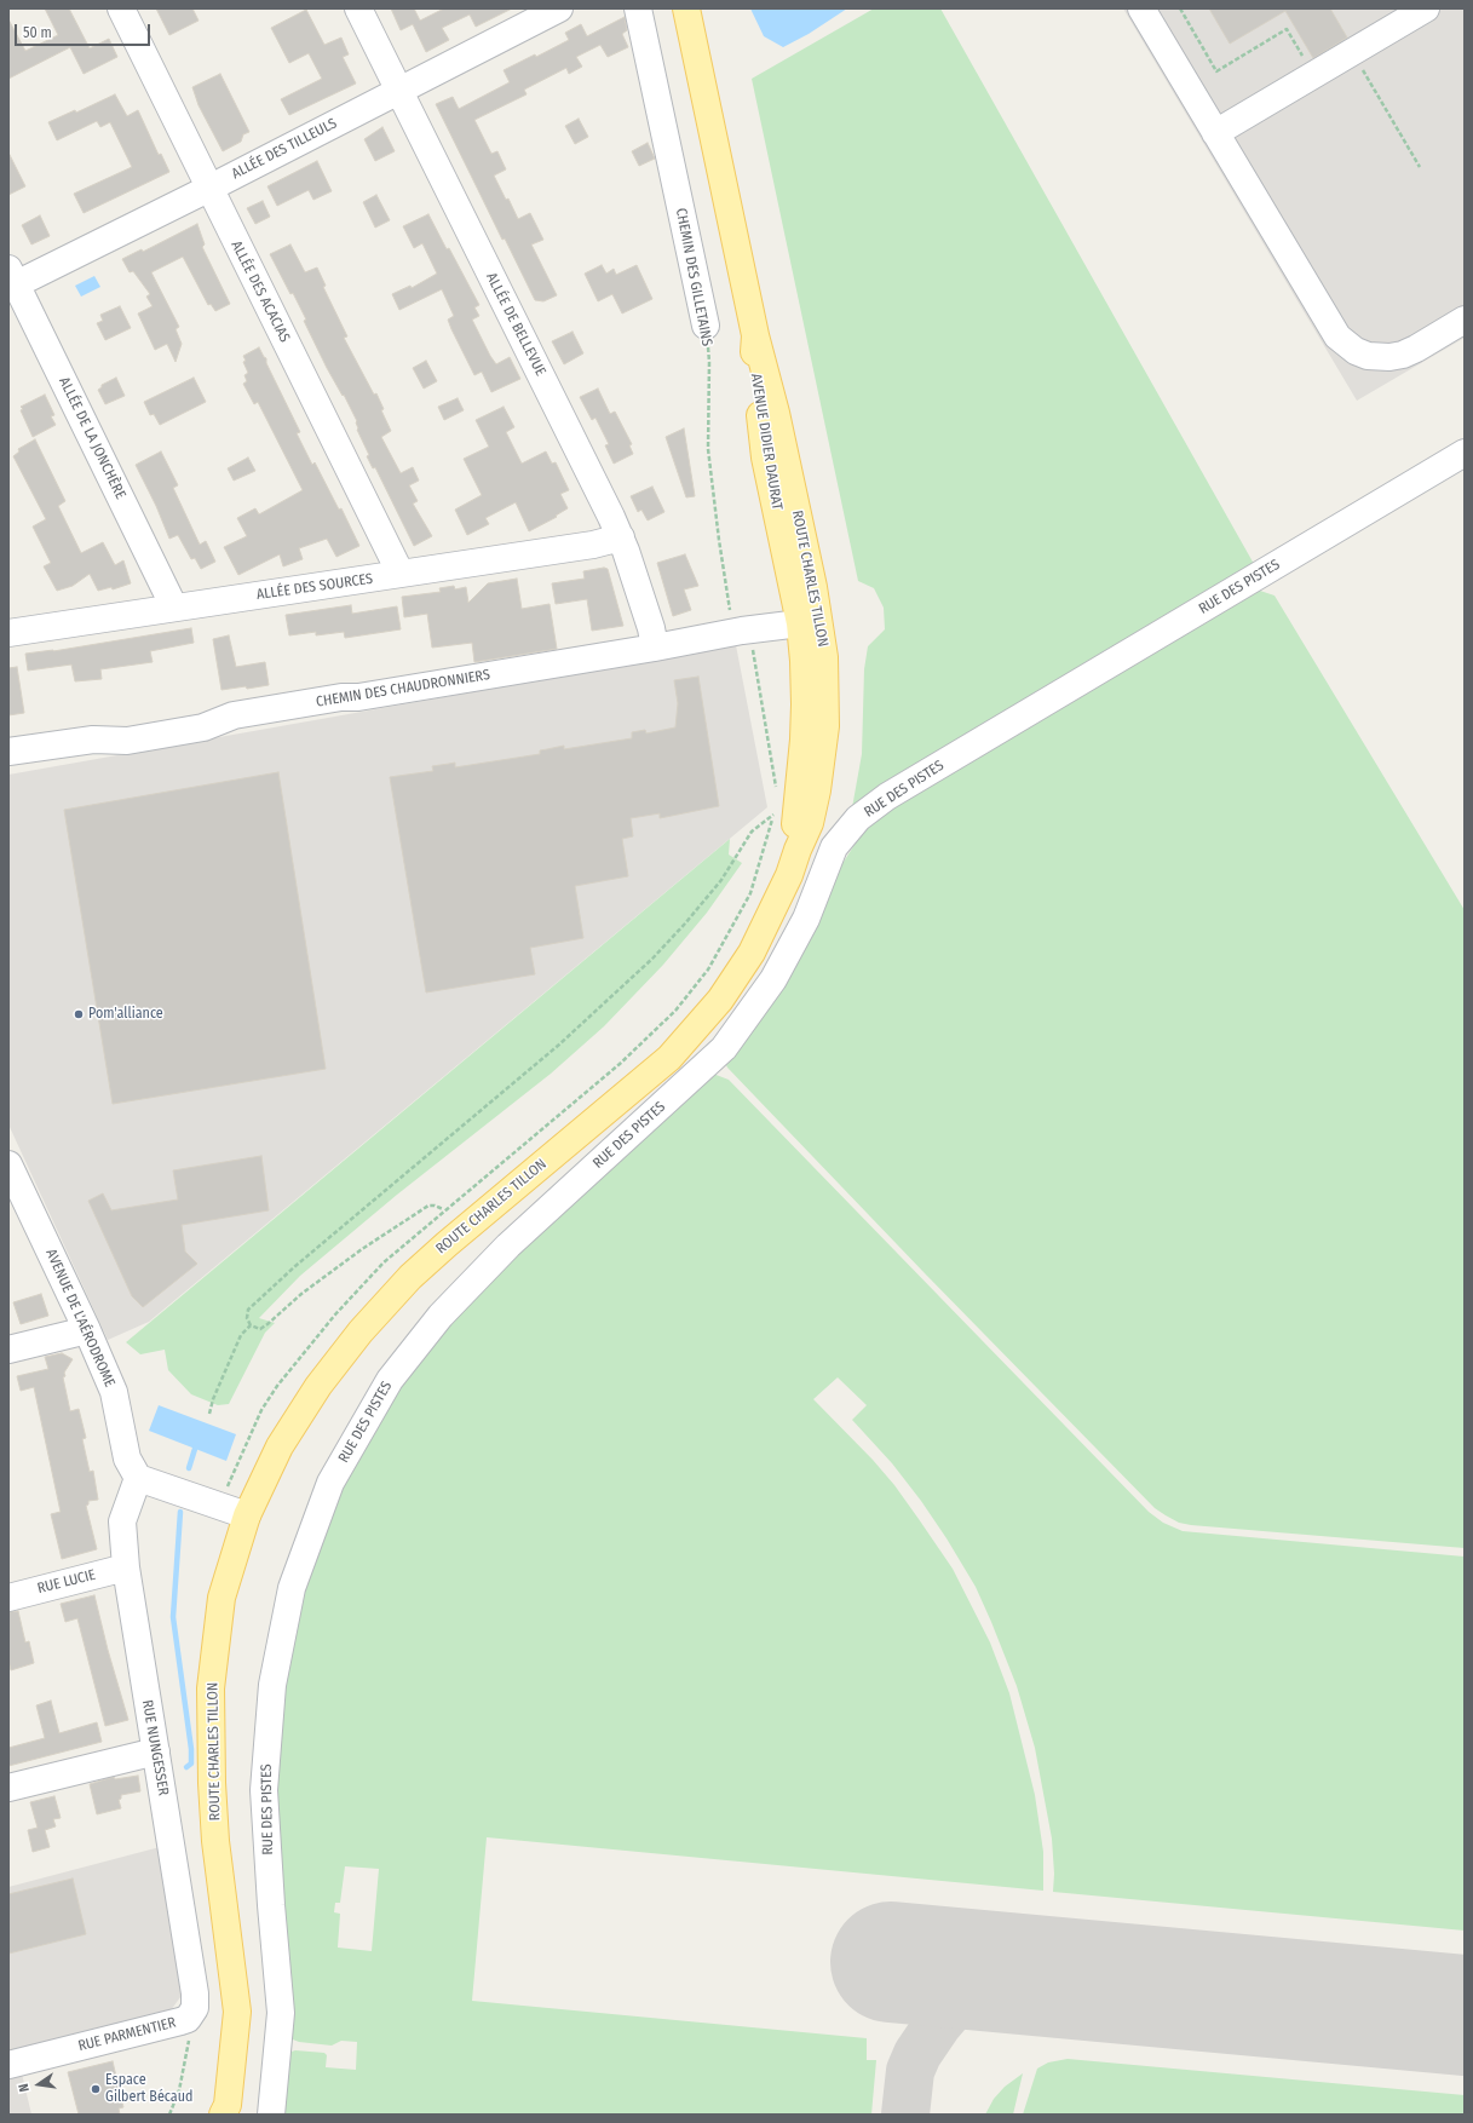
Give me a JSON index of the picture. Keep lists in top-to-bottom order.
{
  "streets": {
    "main road": ["AVENUE DIDIER DAURAT", "ROUTE CHARLES TILLON"],
    "street": [
      "ALLÉE DES TILLEULS",
      "CHEMIN DES GILLETAINS",
      "ALLÉE DES ACACIAS",
      "ALLÉE DE BELLEVUE",
      "ALLÉE DE LA JONCHÈRE",
      "ALLÉE DES SOURCES",
      "RUE DES PISTES",
      "CHEMIN DES CHAUDRONNIERS",
      "AVENUE DE L'AÉRODROME",
      "RUE LUCIE",
      "RUE NUNGESSER",
      "RUE PARMENTIER"
    ]
  },
  "crossings": [
    ["ALLÉE DES TILLEULS", "ALLÉE DES ACACIAS"],
    ["ALLÉE DES TILLEULS", "ALLÉE DE BELLEVUE"],
    ["ALLÉE DES TILLEULS", "ALLÉE DE LA JONCHÈRE"],
    ["CHEMIN DES GILLETAINS", "CHEMIN DES CHAUDRONNIERS"],
    ["ALLÉE DES ACACIAS", "ALLÉE DES SOURCES"],
    ["ALLÉE DE BELLEVUE", "ALLÉE DES SOURCES"],
    ["ALLÉE DE BELLEVUE", "CHEMIN DES CHAUDRONNIERS"],
    ["ALLÉE DE LA JONCHÈRE", "ALLÉE DES SOURCES"],
    ["AVENUE DIDIER DAURAT", "ROUTE CHARLES TILLON"],
    ["AVENUE DIDIER DAURAT", "CHEMIN DES CHAUDRONNIERS"],
    ["AVENUE DE L'AÉRODROME", "RUE NUNGESSER"],
    ["RUE LUCIE", "RUE NUNGESSER"],
    ["RUE NUNGESSER", "RUE PARMENTIER"]
  ],
  "places": ["Pom'alliance", "Espace Gilbert Bécaud"],
  "scale_bar": "50 m",
  "north": "left"
}
